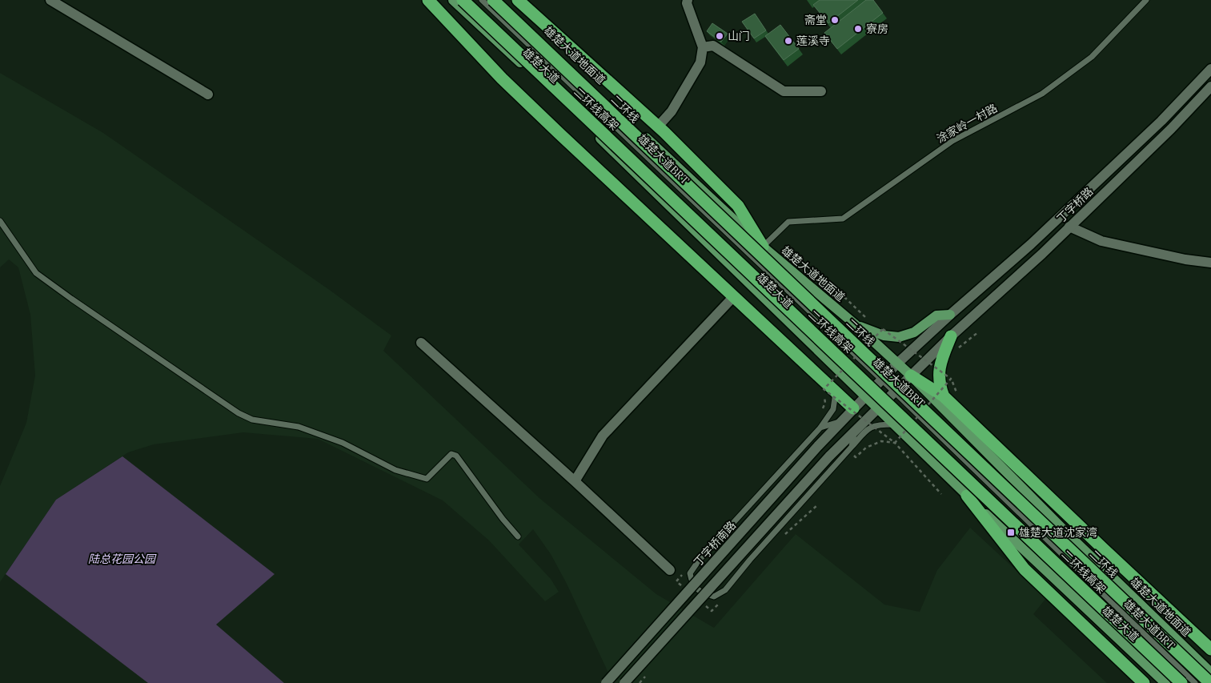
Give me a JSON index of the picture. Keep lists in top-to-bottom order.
{
  "streets": {
    "highway": ["二环线高架", "二环线"],
    "main road": [
      "雄楚大道地面道",
      "雄楚大道",
      "丁字桥路",
      "丁字桥南路"
    ],
    "lane": ["涂家岭一村路", "雄楚大道BRT"]
  },
  "crossings": [
    ["雄楚大道地面道", "涂家岭一村路"],
    ["雄楚大道地面道", "丁字桥路"],
    ["雄楚大道地面道", "丁字桥南路"],
    ["雄楚大道", "丁字桥路"],
    ["雄楚大道", "丁字桥南路"],
    ["雄楚大道BRT", "丁字桥路"],
    ["雄楚大道BRT", "丁字桥南路"],
    ["丁字桥路", "丁字桥南路"]
  ],
  "parks": ["陆总花园公园"],
  "places": {
    "other": [
      "斋堂",
      "寮房",
      "山门",
      "莲溪寺"
    ],
    "transit": ["雄楚大道沈家湾"]
  }
}
